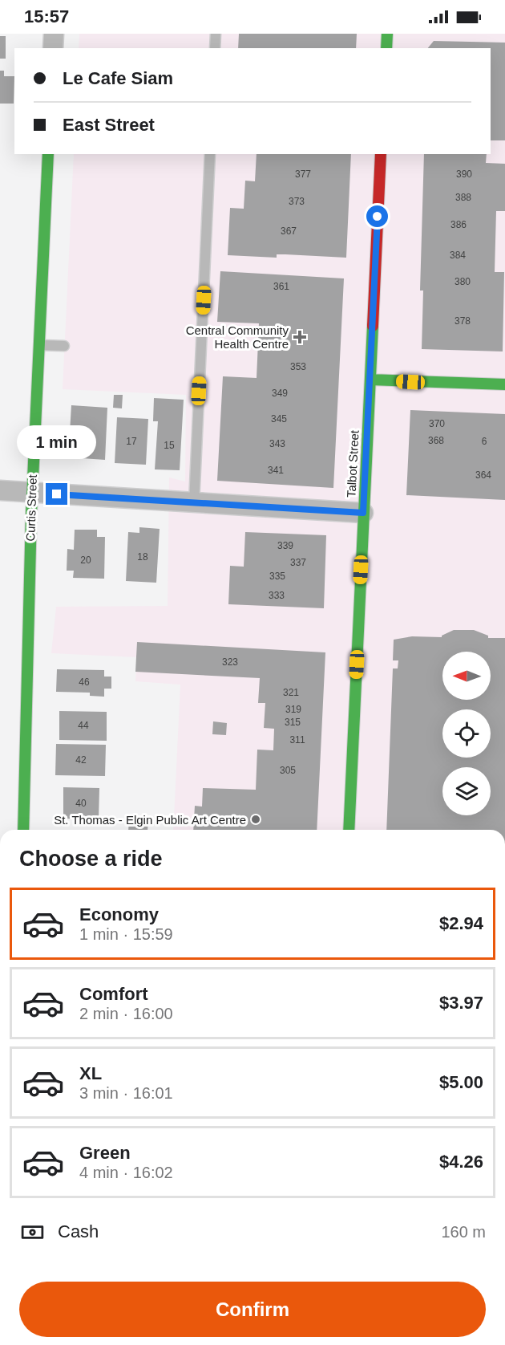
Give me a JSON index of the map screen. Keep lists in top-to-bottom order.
{
  "streets": {
    "street": ["Talbot Street", "Curtis Street"]
  },
  "places": {
    "health": ["Central Community Health Centre"],
    "other": ["St. Thomas - Elgin Public Art Centre"]
  },
  "house_numbers": [
    "377",
    "390",
    "388",
    "373",
    "386",
    "367",
    "384",
    "380",
    "361",
    "378",
    "353",
    "349",
    "345",
    "370",
    "368",
    "17",
    "6",
    "343",
    "15",
    "341",
    "364",
    "339",
    "18",
    "20",
    "337",
    "335",
    "333",
    "323",
    "46",
    "321",
    "319",
    "315",
    "44",
    "311",
    "42",
    "305",
    "40"
  ],
  "north": "left",
  "page": {
    "status": "15:57",
    "banner": ["Le Cafe Siam", "East Street"],
    "bubble": "1 min",
    "heading": "Choose a ride",
    "list": [
      {
        "name": "Economy",
        "note": "1 min · 15:59",
        "value": "$2.94"
      },
      {
        "name": "Comfort",
        "note": "2 min · 16:00",
        "value": "$3.97"
      },
      {
        "name": "XL",
        "note": "3 min · 16:01",
        "value": "$5.00"
      },
      {
        "name": "Green",
        "note": "4 min · 16:02",
        "value": "$4.26"
      }
    ],
    "pay": ["Cash", "160 m"],
    "buttons": "Confirm"
  }
}
